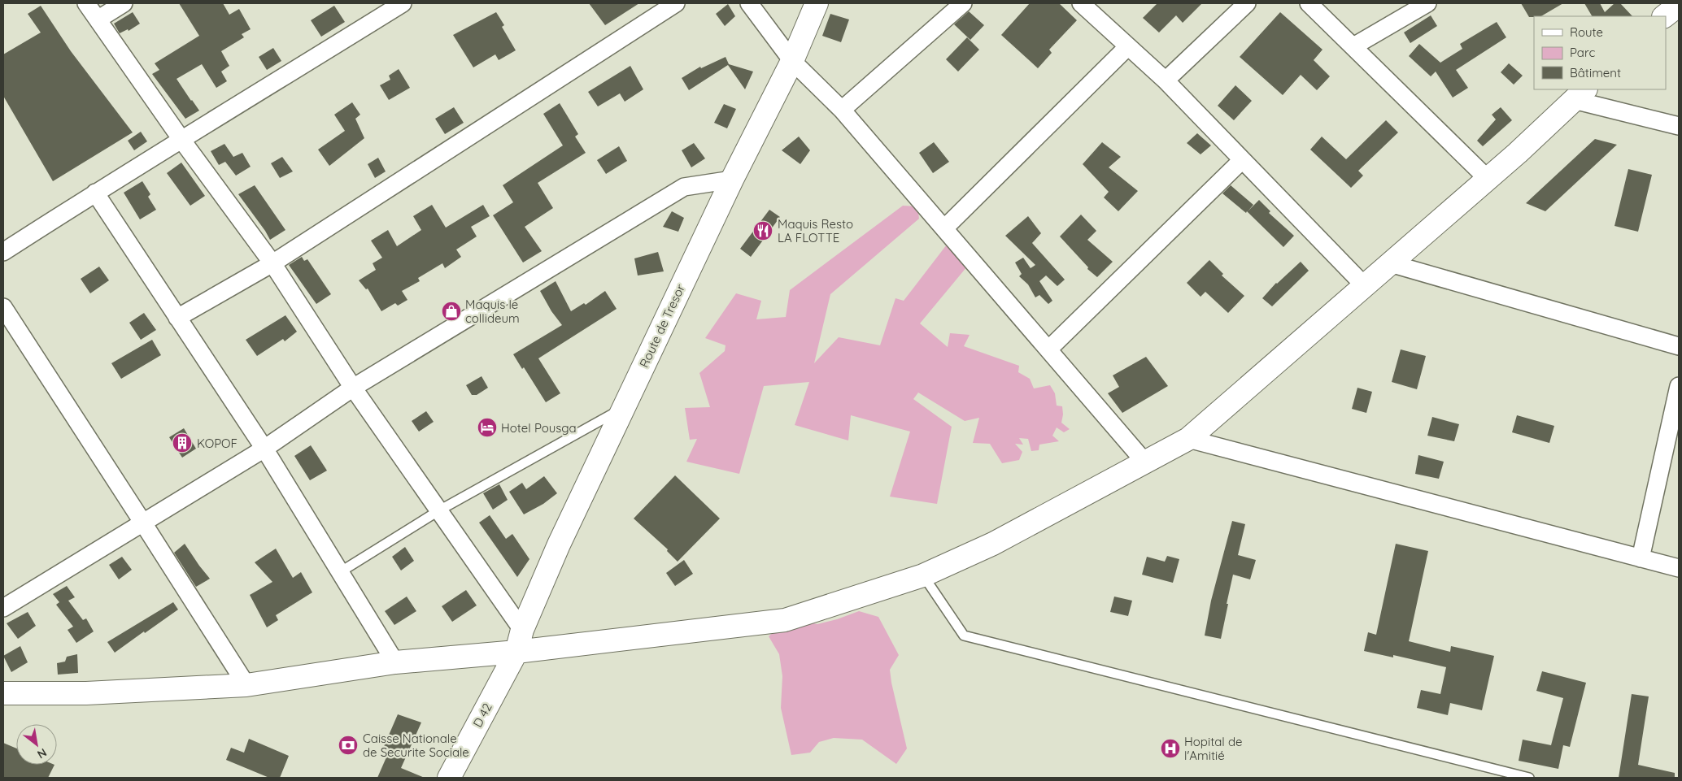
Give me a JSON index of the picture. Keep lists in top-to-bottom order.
{
  "streets": {
    "street": ["Route de Tresor", "D 42"]
  },
  "crossings": [
    ["Route de Tresor", "D 42"]
  ],
  "places": {
    "restaurant": ["Maquis Resto LA FLOTTE"],
    "shop": ["Maquis le collideum"],
    "hotel": ["Hotel Pousga"],
    "building": ["KOPOF"],
    "bank": ["Caisse Nationale de Securite Sociale"],
    "hospital": ["Hopital de l'Amitié"]
  },
  "legend": ["Route", "Parc", "Bâtiment"],
  "north": "bottom right"
}
